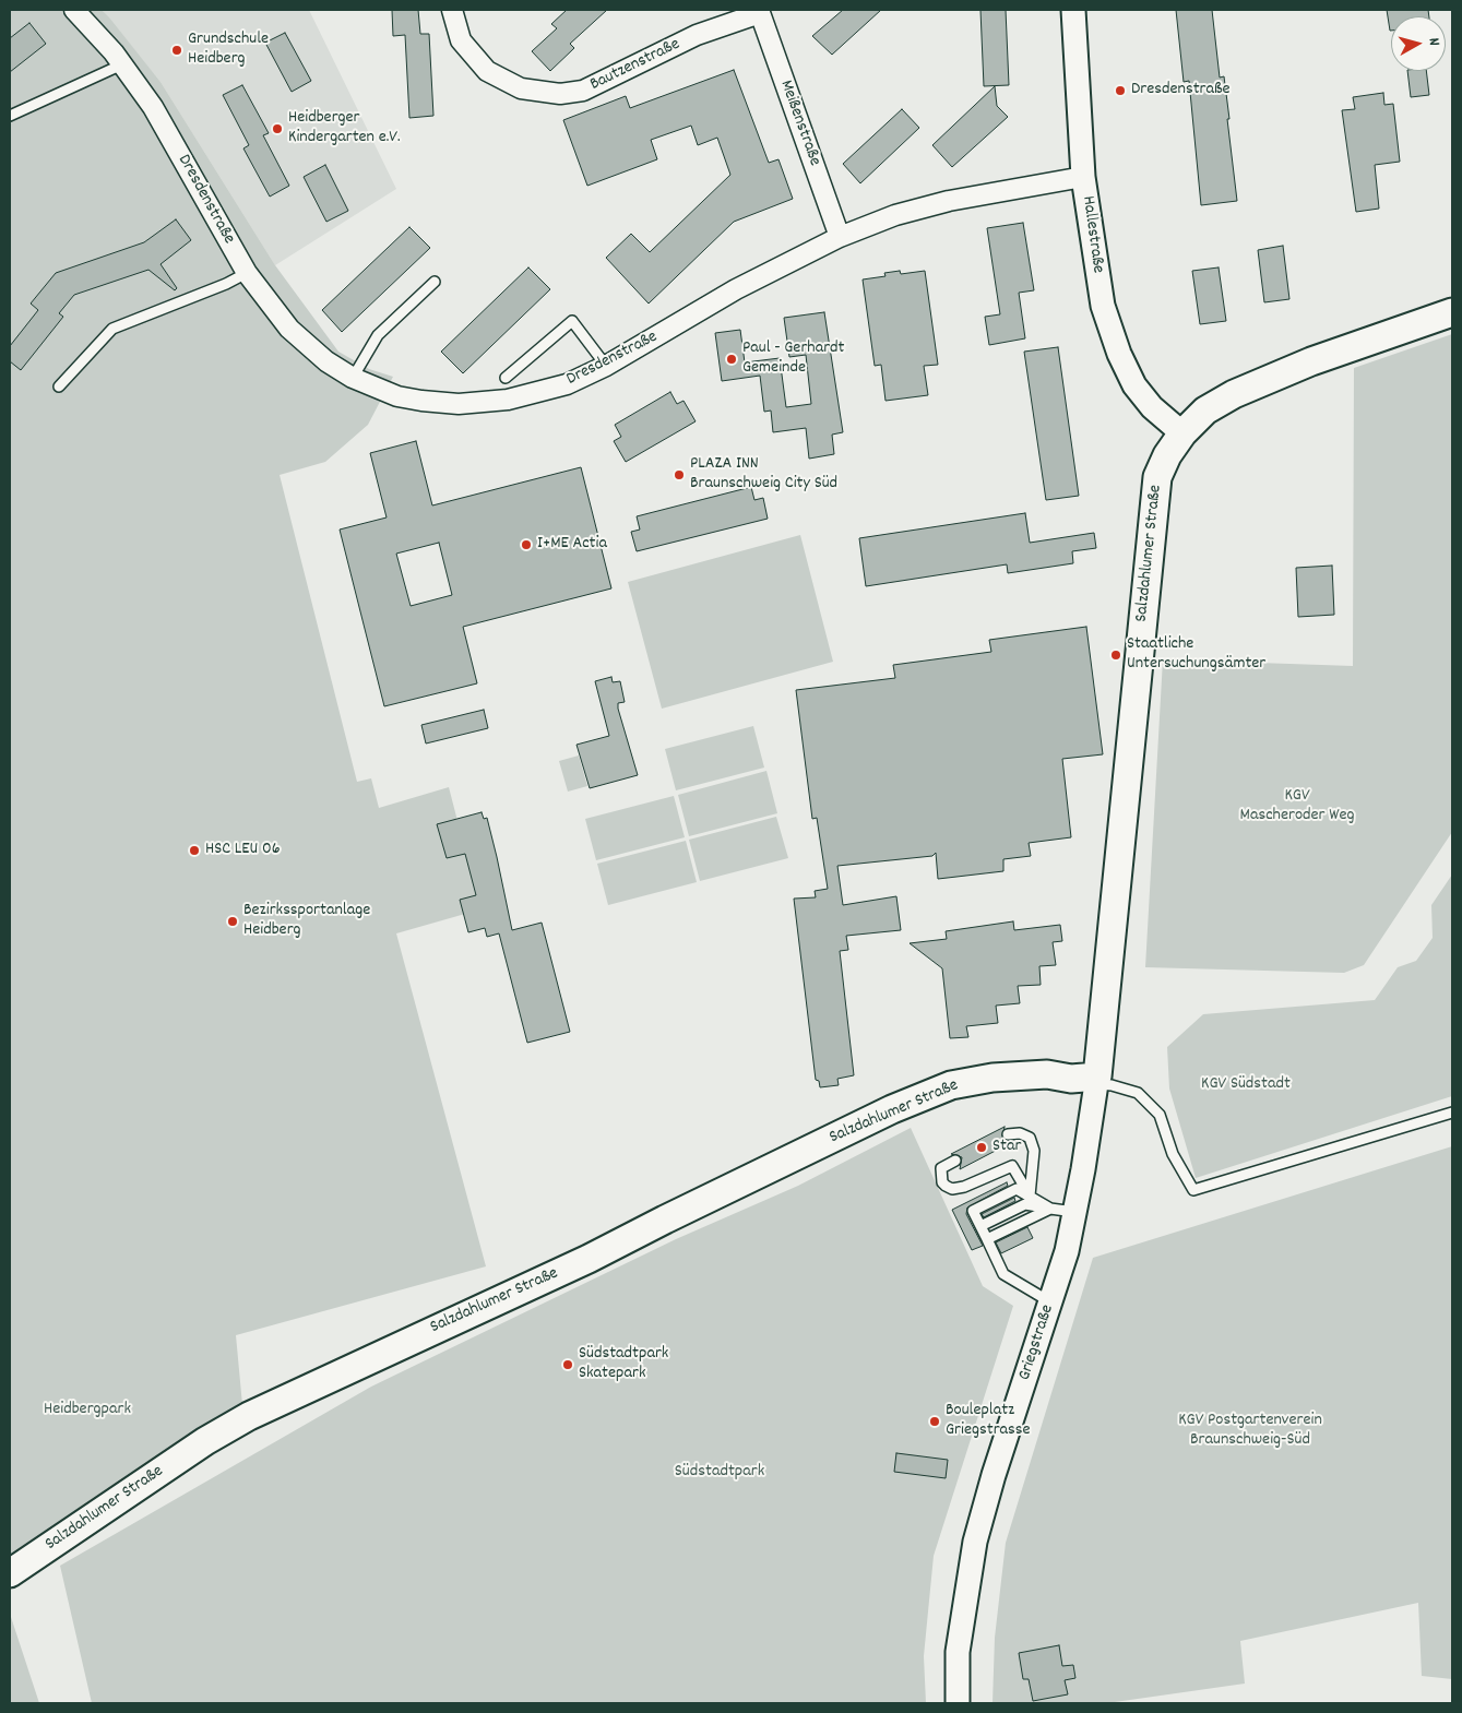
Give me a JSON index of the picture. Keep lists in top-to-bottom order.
{
  "streets": {
    "main road": ["Salzdahlumer Straße"],
    "street": [
      "Bautzenstraße",
      "Meißenstraße",
      "Dresdenstraße",
      "Hallestraße",
      "Griegstraße"
    ]
  },
  "crossings": [
    ["Bautzenstraße", "Meißenstraße"],
    ["Meißenstraße", "Dresdenstraße"],
    ["Dresdenstraße", "Hallestraße"],
    ["Hallestraße", "Salzdahlumer Straße"],
    ["Salzdahlumer Straße", "Griegstraße"]
  ],
  "parks": [
    "KGV Mascheroder Weg",
    "KGV Südstadt",
    "Heidbergpark",
    "KGV Postgartenverein Braunschweig-Süd",
    "Südstadtpark"
  ],
  "places": [
    "Grundschule Heidberg",
    "Dresdenstraße",
    "Heidberger Kindergarten e.V.",
    "Paul - Gerhardt Gemeinde",
    "PLAZA INN Braunschweig City Süd",
    "I+ME Actia",
    "Staatliche Untersuchungsämter",
    "HSC LEU 06",
    "Bezirkssportanlage Heidberg",
    "Star",
    "Südstadtpark Skatepark",
    "Bouleplatz Griegstrasse"
  ],
  "north": "right"
}
